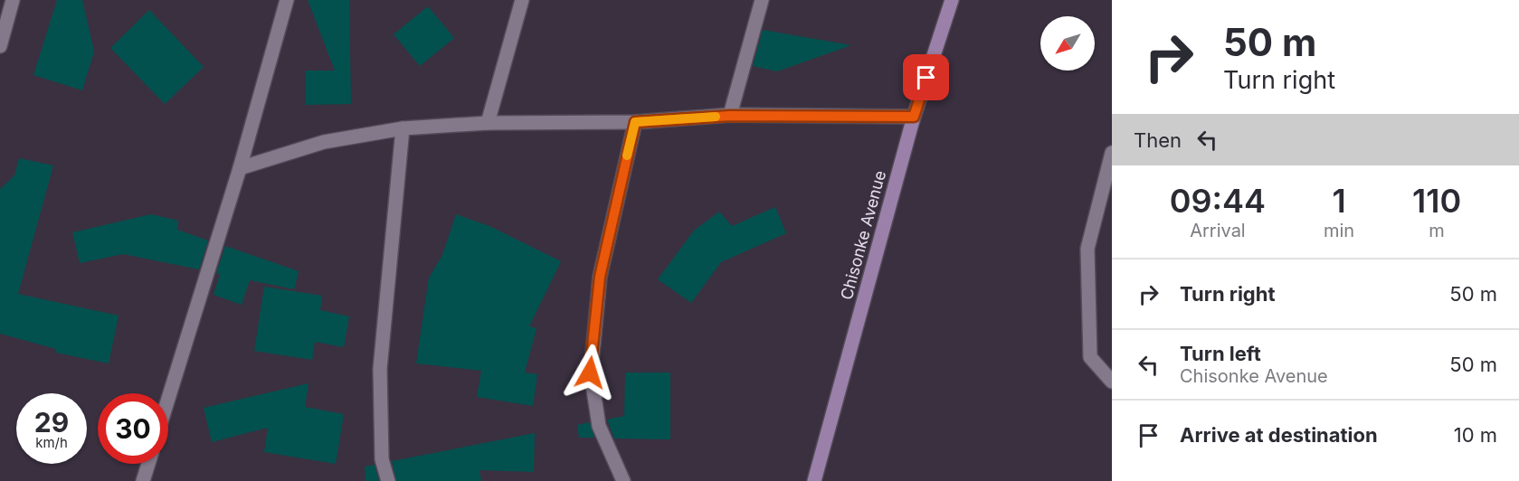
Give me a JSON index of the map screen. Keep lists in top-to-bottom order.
{
  "streets": {
    "street": ["Chisonke Avenue"]
  },
  "north": "bottom left",
  "page": {
    "turn": ["50 m", "Turn right"],
    "then": "Then",
    "eta": [
      "09:44",
      "Arrival",
      "1",
      "min",
      "110",
      "m"
    ],
    "list": [
      {
        "name": "Turn right",
        "value": "50 m"
      },
      {
        "name": "Turn left",
        "note": "Chisonke Avenue",
        "value": "50 m"
      },
      {
        "name": "Arrive at destination",
        "value": "10 m"
      }
    ],
    "speed": "29 km/h",
    "limit": "30"
  }
}
